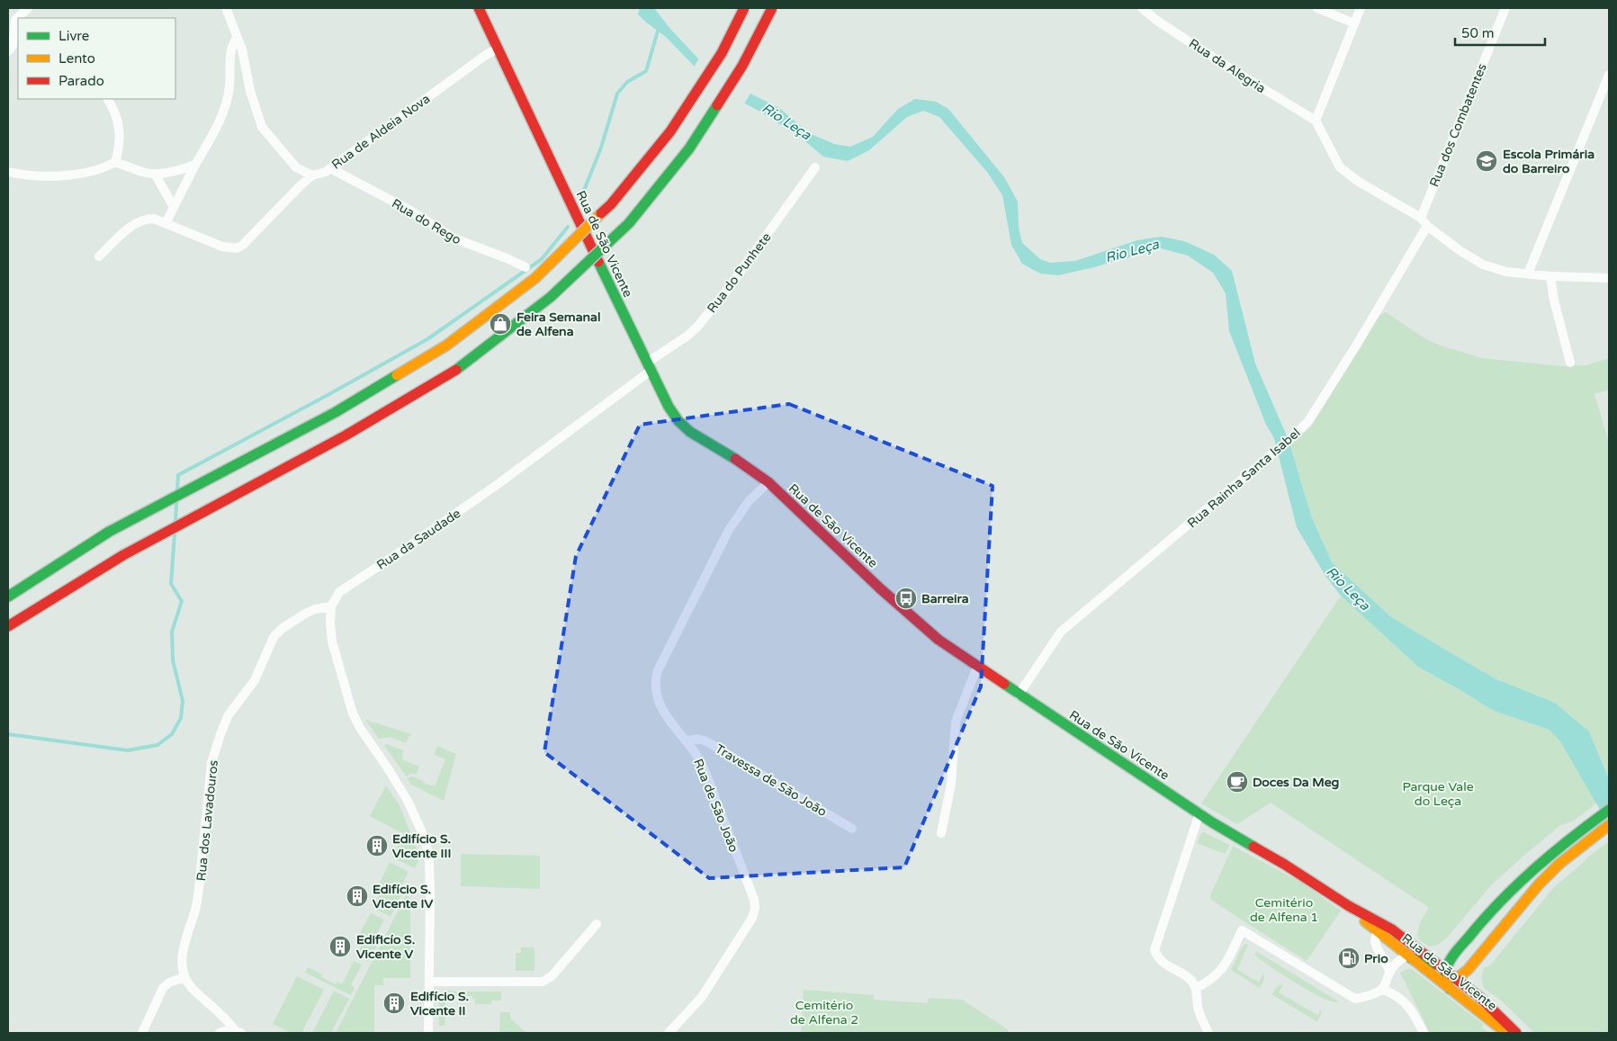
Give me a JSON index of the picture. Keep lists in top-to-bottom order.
{
  "streets": {
    "main road": ["Rua de São Vicente"],
    "street": [
      "Rua da Alegria",
      "Rua dos Combatentes",
      "Rua de Aldeia Nova",
      "Rua do Rego",
      "Rua do Punhete",
      "Rua Rainha Santa Isabel",
      "Rua da Saudade",
      "Travessa de São João",
      "Rua de São João",
      "Rua dos Lavadouros"
    ]
  },
  "crossings": [
    ["Rua de Aldeia Nova", "Rua do Rego"],
    ["Rua de Aldeia Nova", "Rua de São Vicente"],
    ["Rua de São Vicente", "Rua do Punhete"],
    ["Rua de São Vicente", "Rua Rainha Santa Isabel"],
    ["Rua de São Vicente", "Rua da Saudade"],
    ["Rua de São Vicente", "Rua de São João"],
    ["Rua do Punhete", "Rua da Saudade"],
    ["Rua da Saudade", "Rua dos Lavadouros"],
    ["Travessa de São João", "Rua de São João"]
  ],
  "water": ["Rio Leça"],
  "parks": ["Parque Vale do Leça", "Cemitério de Alfena 1", "Cemitério de Alfena 2"],
  "places": {
    "school or university": ["Escola Primária do Barreiro"],
    "shop": ["Feira Semanal de Alfena"],
    "bus stop": ["Barreira"],
    "cafe": ["Doces Da Meg"],
    "building": [
      "Edifício S. Vicente III",
      "Edifício S. Vicente IV",
      "Edificío S. Vicente V",
      "Edifício S. Vicente II"
    ],
    "fuel station": ["Prio"]
  },
  "legend": ["Livre", "Lento", "Parado"],
  "scale_bar": "50 m"
}
